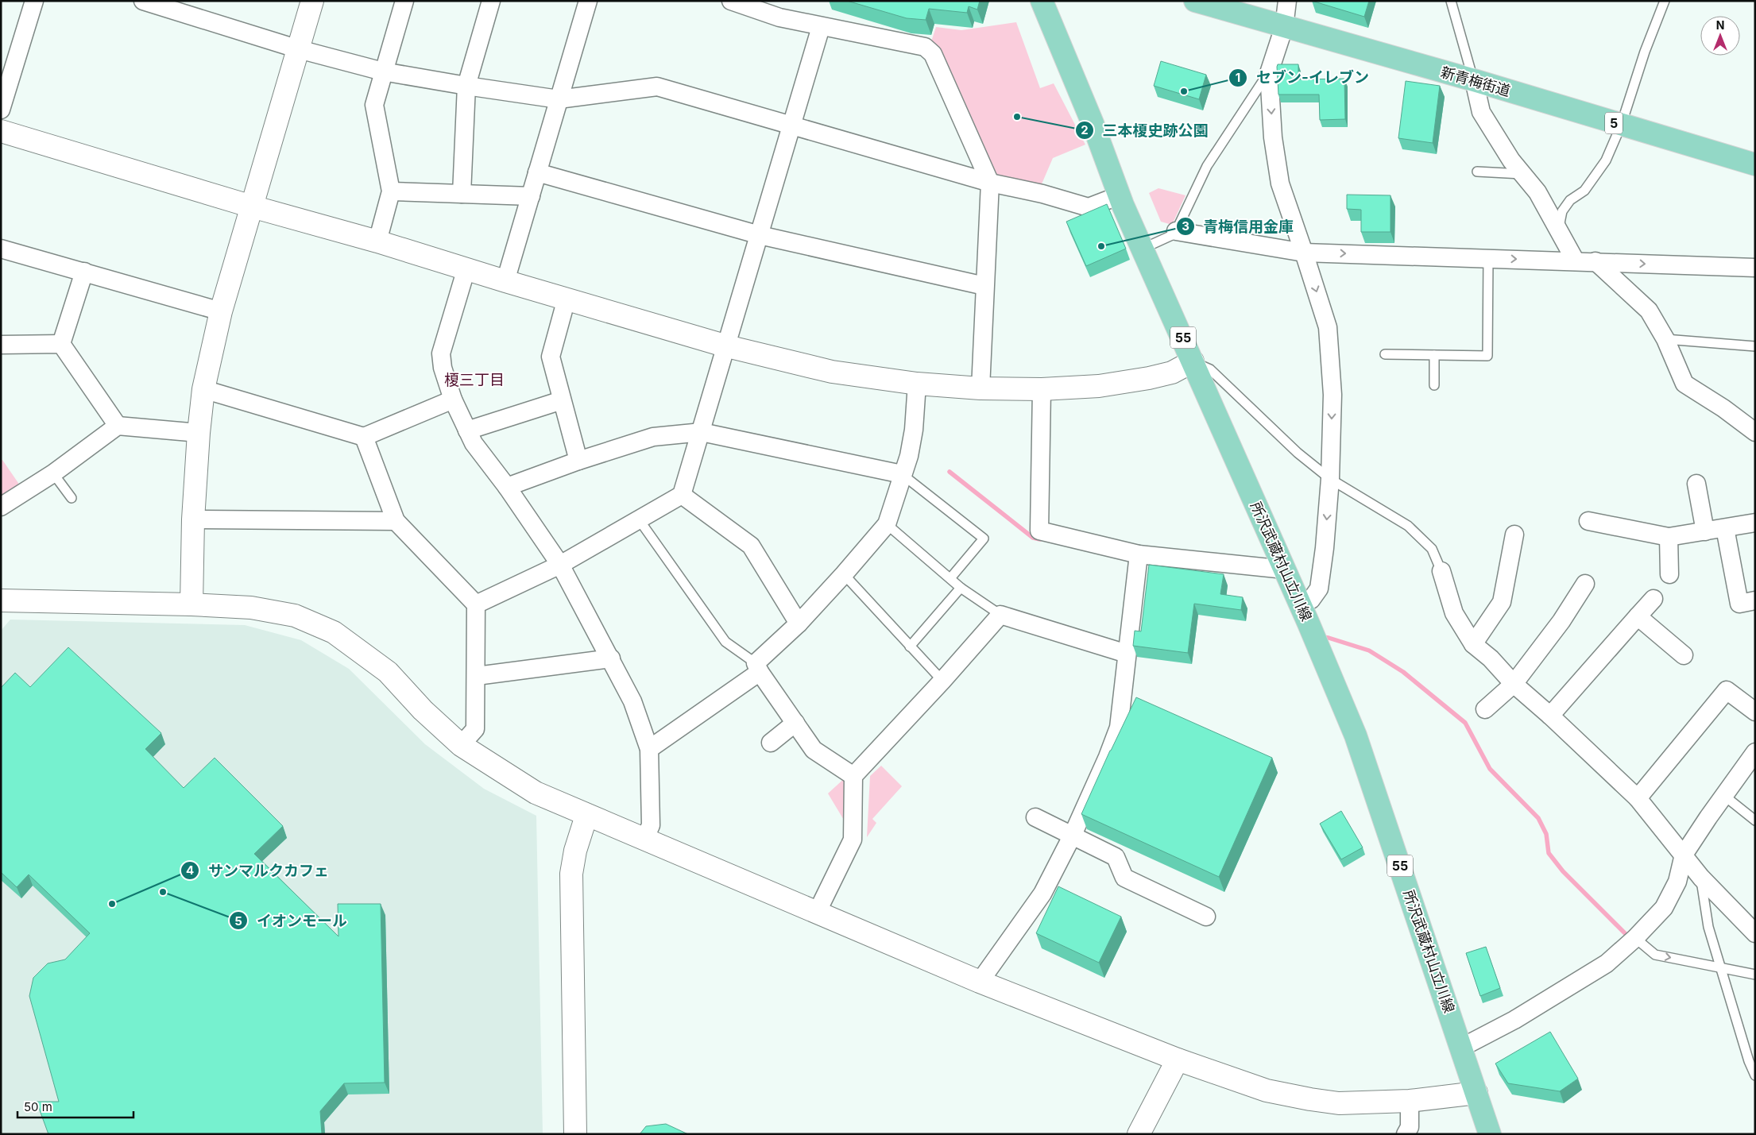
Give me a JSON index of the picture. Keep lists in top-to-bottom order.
{
  "streets": {
    "main road": [
      "新青梅街道",
      "5",
      "55",
      "所沢武蔵村山立川線"
    ]
  },
  "districts": ["榎三丁目"],
  "places": [
    "セブン-イレブン",
    "三本榎史跡公園",
    "青梅信用金庫",
    "イオンモール",
    "サンマルクカフェ"
  ],
  "scale_bar": "50 m",
  "north": "top"
}
